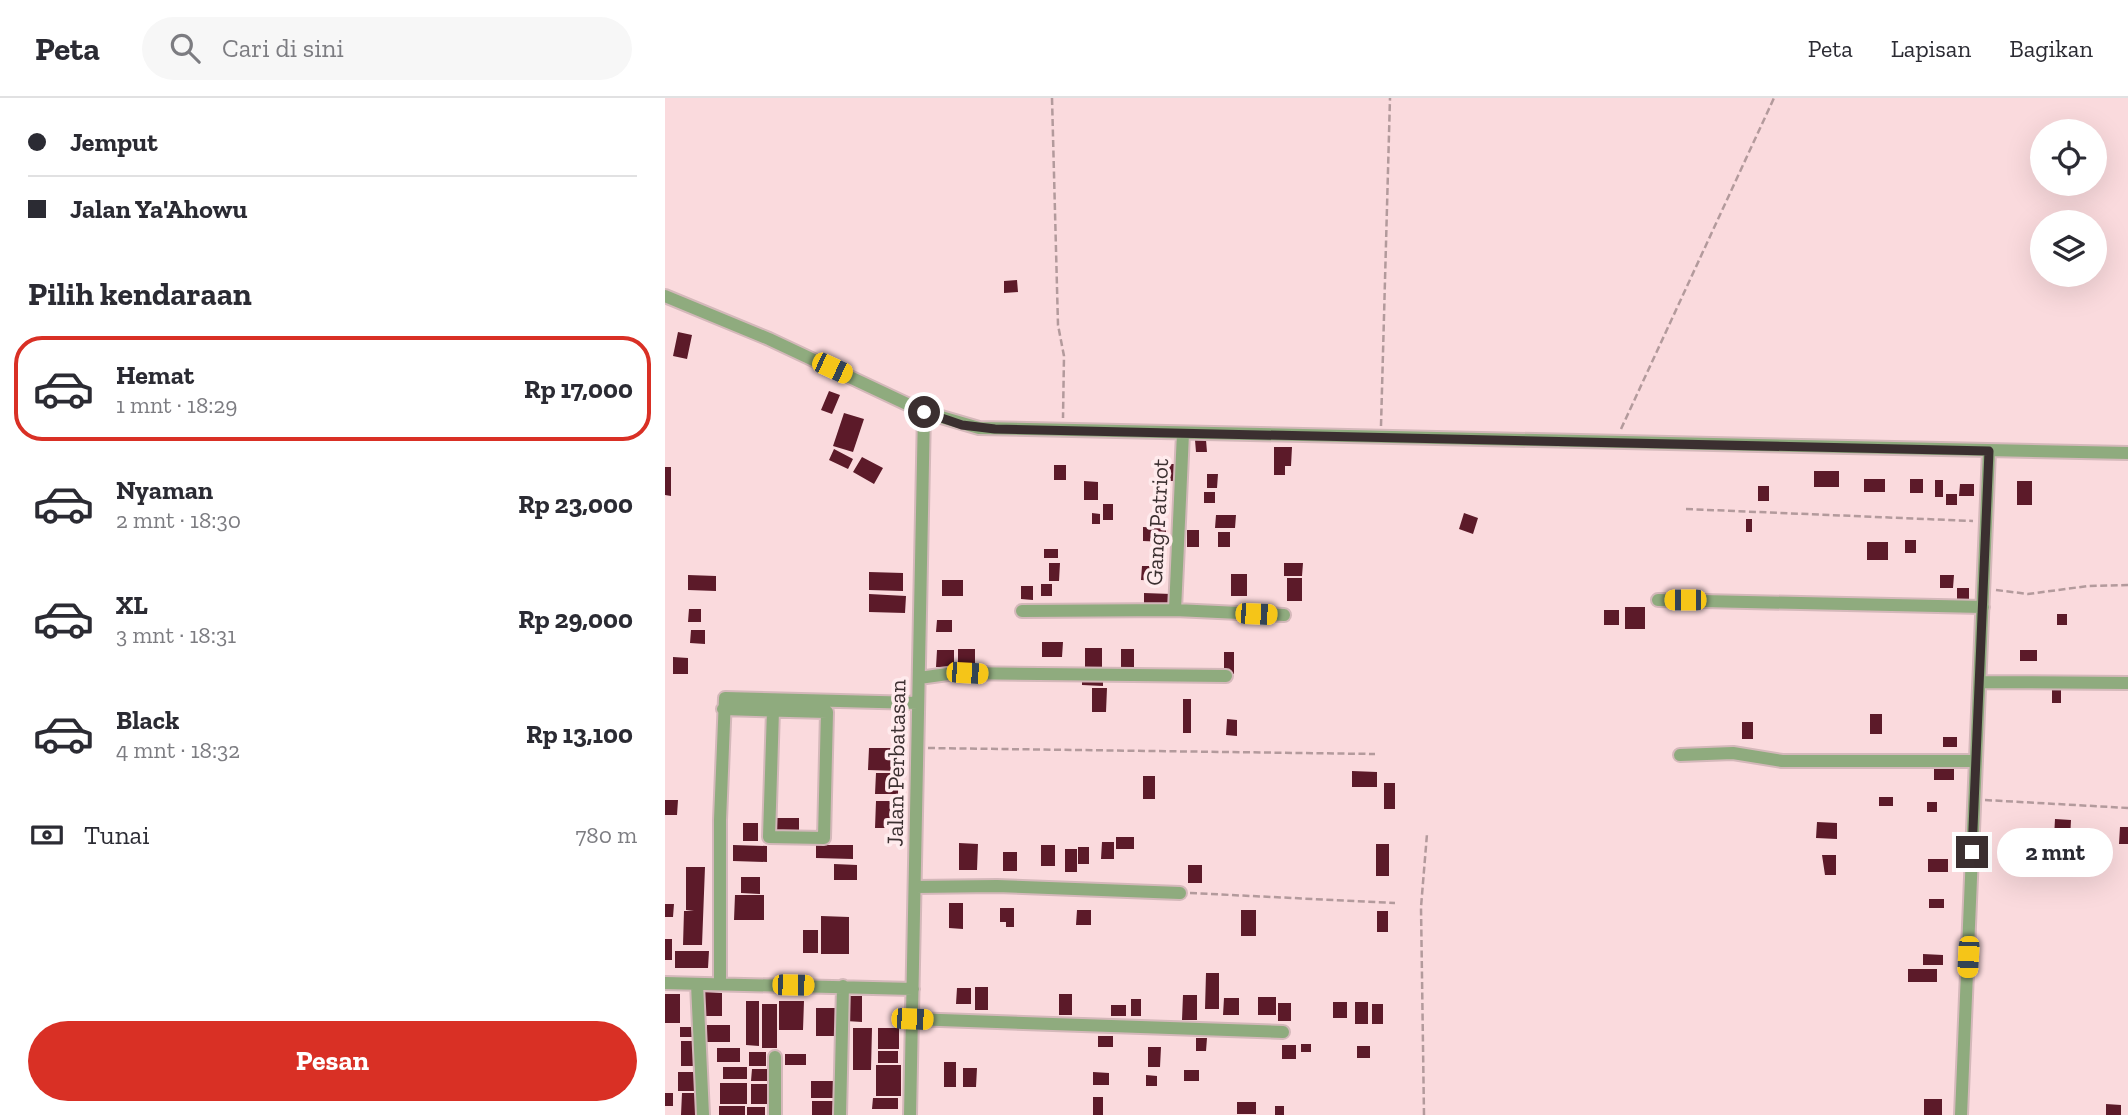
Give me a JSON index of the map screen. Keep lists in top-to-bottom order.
{
  "streets": {
    "street": ["Gang Patriot", "Jalan Perbatasan"]
  },
  "page": {
    "header": "Peta",
    "search": "Cari di sini",
    "nav": ["Peta", "Lapisan", "Bagikan"],
    "banner": ["Jemput", "Jalan Ya'Ahowu"],
    "heading": "Pilih kendaraan",
    "list": [
      {
        "name": "Hemat",
        "note": "1 mnt · 18:29",
        "value": "Rp 17,000"
      },
      {
        "name": "Nyaman",
        "note": "2 mnt · 18:30",
        "value": "Rp 23,000"
      },
      {
        "name": "XL",
        "note": "3 mnt · 18:31",
        "value": "Rp 29,000"
      },
      {
        "name": "Black",
        "note": "4 mnt · 18:32",
        "value": "Rp 13,100"
      }
    ],
    "pay": ["Tunai", "780 m"],
    "bubble": "2 mnt",
    "buttons": "Pesan"
  }
}
